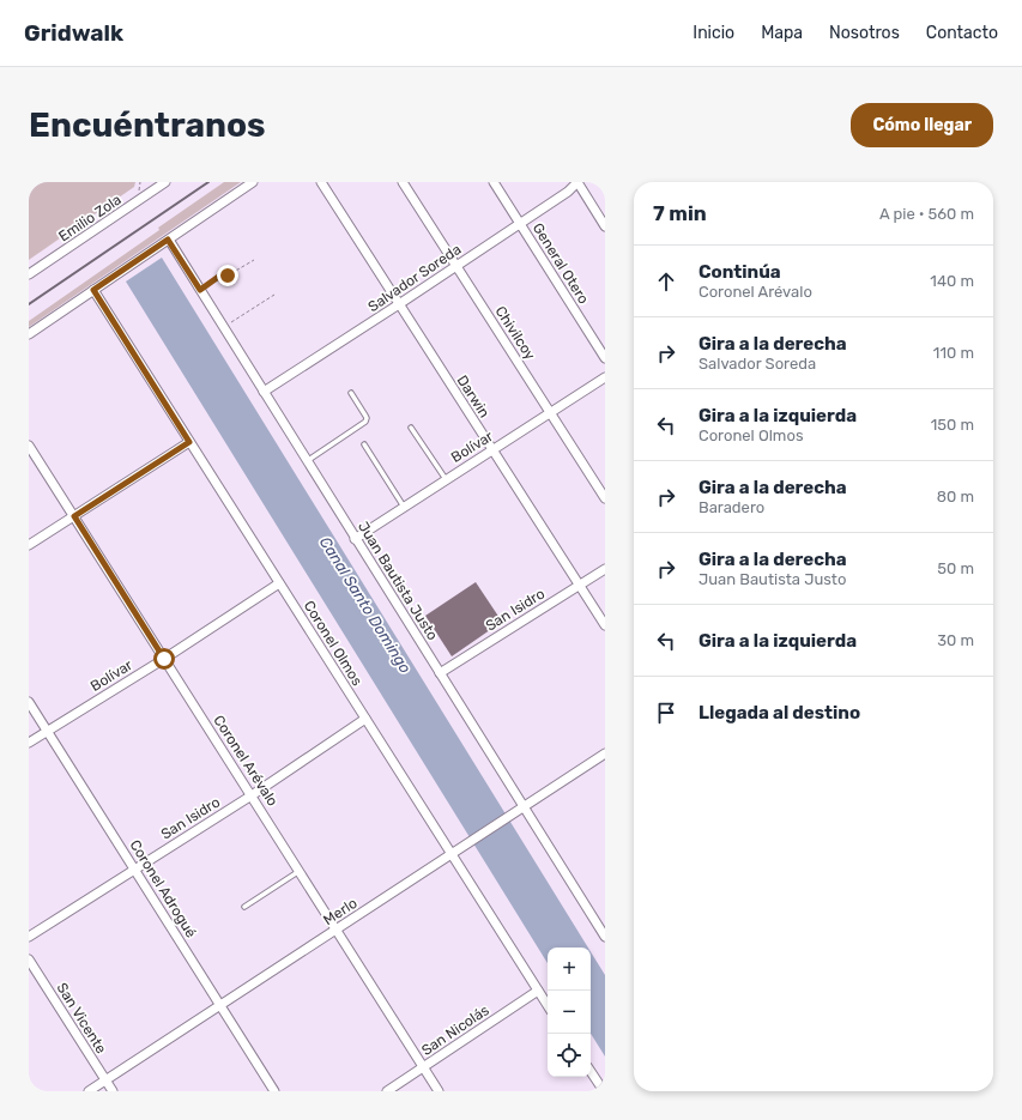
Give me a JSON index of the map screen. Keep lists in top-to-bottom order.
{
  "streets": {
    "street": [
      "Emilio Zola",
      "General Otero",
      "Salvador Soreda",
      "Chivilcoy",
      "Darwin",
      "Bolívar",
      "Juan Bautista Justo",
      "San Isidro",
      "Coronel Olmos",
      "Coronel Arévalo",
      "Coronel Adrogué",
      "Merlo",
      "San Vicente",
      "San Nicolás"
    ]
  },
  "crossings": [
    ["General Otero", "Salvador Soreda"],
    ["Salvador Soreda", "Chivilcoy"],
    ["Salvador Soreda", "Darwin"],
    ["Salvador Soreda", "Juan Bautista Justo"],
    ["Chivilcoy", "Bolívar"],
    ["Darwin", "Bolívar"],
    ["Darwin", "San Isidro"],
    ["Bolívar", "Juan Bautista Justo"],
    ["Bolívar", "Coronel Olmos"],
    ["Bolívar", "Coronel Arévalo"],
    ["Bolívar", "Coronel Adrogué"],
    ["Juan Bautista Justo", "San Isidro"],
    ["Juan Bautista Justo", "Merlo"],
    ["San Isidro", "Coronel Olmos"],
    ["San Isidro", "Coronel Arévalo"],
    ["San Isidro", "Coronel Adrogué"],
    ["Coronel Olmos", "Merlo"],
    ["Coronel Olmos", "San Nicolás"],
    ["Coronel Arévalo", "Merlo"],
    ["Coronel Arévalo", "San Nicolás"],
    ["Coronel Adrogué", "Merlo"],
    ["Merlo", "San Vicente"]
  ],
  "water": ["Canal Santo Domingo"],
  "page": {
    "header": "Gridwalk",
    "nav": [
      "Inicio",
      "Mapa",
      "Nosotros",
      "Contacto"
    ],
    "buttons": "Cómo llegar",
    "title": "Encuéntranos",
    "heading": ["7 min", "A pie · 560 m"],
    "list": [
      ["Continúa", "Coronel Arévalo", "140 m"],
      ["Gira a la derecha", "Salvador Soreda", "110 m"],
      ["Gira a la izquierda", "Coronel Olmos", "150 m"],
      ["Gira a la derecha", "Baradero", "80 m"],
      ["Gira a la derecha", "Juan Bautista Justo", "50 m"],
      ["Gira a la izquierda", "30 m"],
      "Llegada al destino"
    ],
    "map_buttons": ["+", "−"]
  }
}
